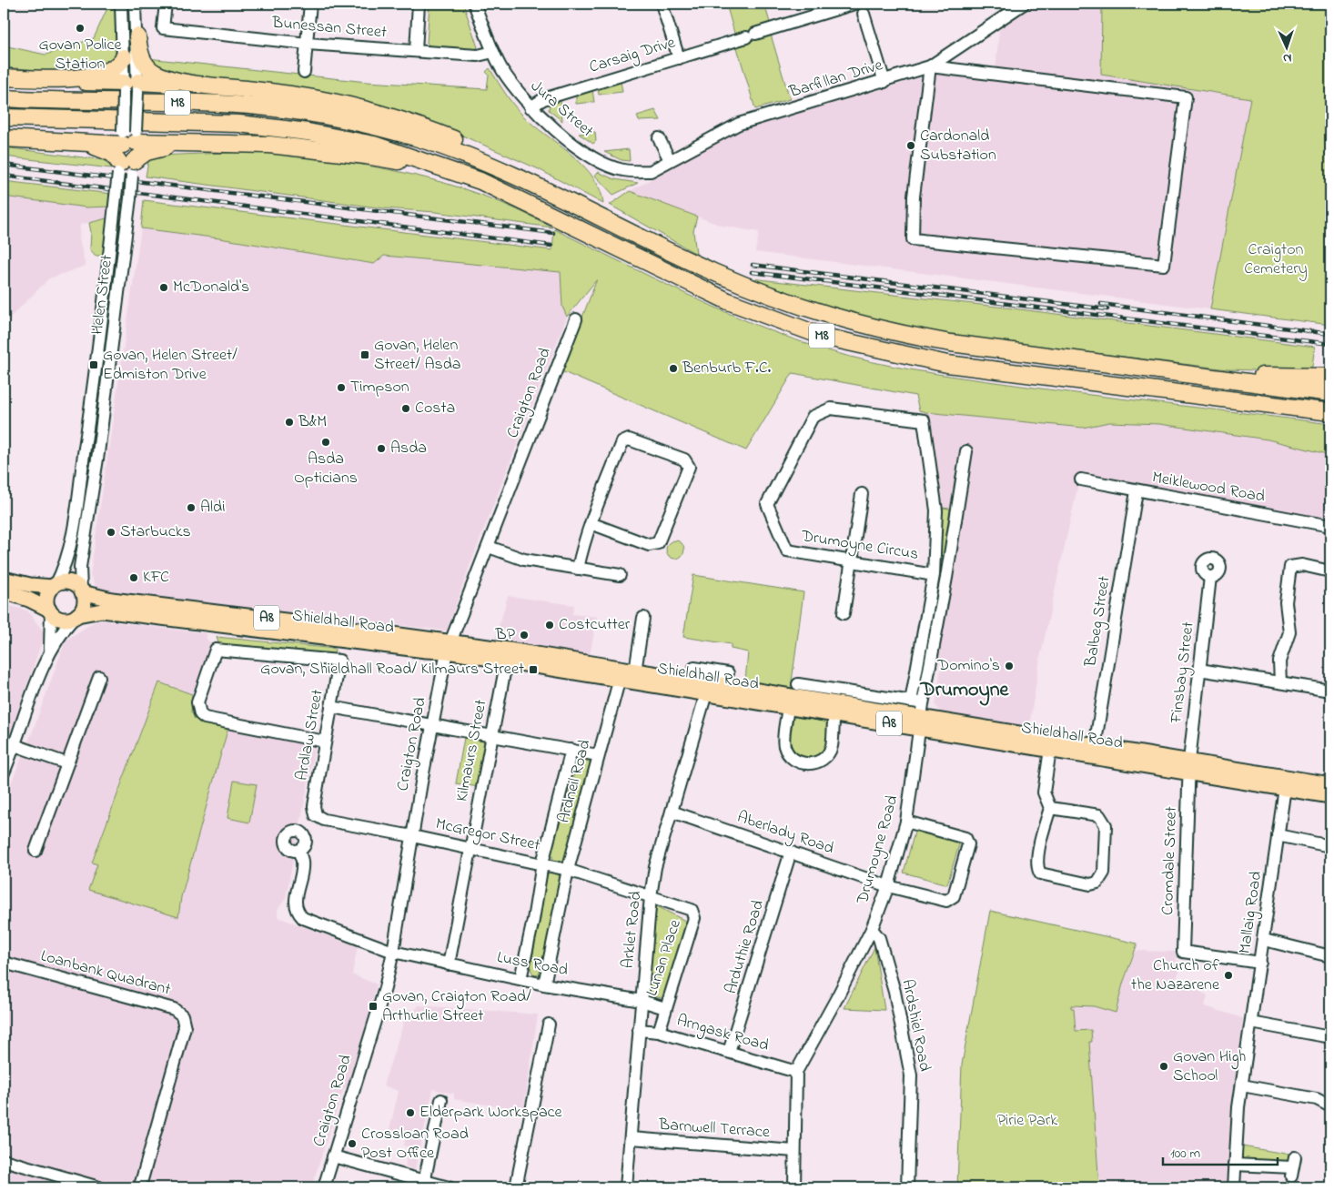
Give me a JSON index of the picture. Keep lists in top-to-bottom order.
{
  "streets": {
    "highway": ["M8"],
    "main road": ["A8", "Shieldhall Road"],
    "street": [
      "Bunessan Street",
      "Carsaig Drive",
      "Barfillan Drive",
      "Jura Street",
      "Helen Street",
      "Craigton Road",
      "Meiklewood Road",
      "Drumoyne Circus",
      "Balbeg Street",
      "Finsbay Street",
      "Ardlaw Street",
      "Kilmaurs Street",
      "Ardneil Road",
      "Aberlady Road",
      "McGregor Street",
      "Drumoyne Road",
      "Cromdale Street",
      "Mallaig Road",
      "Arklet Road",
      "Arduthie Road",
      "Lunan Place",
      "Luss Road",
      "Loanbank Quadrant",
      "Ardshiel Road",
      "Arngask Road",
      "Barnwell Terrace"
    ]
  },
  "crossings": [
    ["Bunessan Street", "Jura Street"],
    ["Carsaig Drive", "Jura Street"],
    ["Barfillan Drive", "Jura Street"],
    ["Helen Street", "Shieldhall Road"],
    ["Craigton Road", "Shieldhall Road"],
    ["Craigton Road", "McGregor Street"],
    ["Craigton Road", "Luss Road"],
    ["Meiklewood Road", "Balbeg Street"],
    ["Drumoyne Circus", "Drumoyne Road"],
    ["Balbeg Street", "Shieldhall Road"],
    ["Shieldhall Road", "Finsbay Street"],
    ["Shieldhall Road", "Kilmaurs Street"],
    ["Shieldhall Road", "Ardneil Road"],
    ["Shieldhall Road", "Drumoyne Road"],
    ["Shieldhall Road", "Cromdale Street"],
    ["Shieldhall Road", "Mallaig Road"],
    ["Shieldhall Road", "Arklet Road"],
    ["Finsbay Street", "Cromdale Street"],
    ["Ardlaw Street", "McGregor Street"],
    ["Kilmaurs Street", "McGregor Street"],
    ["Kilmaurs Street", "Luss Road"],
    ["Ardneil Road", "McGregor Street"],
    ["Ardneil Road", "Luss Road"],
    ["Aberlady Road", "Drumoyne Road"],
    ["Aberlady Road", "Arklet Road"],
    ["Aberlady Road", "Arduthie Road"],
    ["McGregor Street", "Arklet Road"],
    ["McGregor Street", "Lunan Place"],
    ["Drumoyne Road", "Ardshiel Road"],
    ["Drumoyne Road", "Arngask Road"],
    ["Drumoyne Road", "Barnwell Terrace"],
    ["Cromdale Street", "Mallaig Road"],
    ["Arklet Road", "Lunan Place"],
    ["Arklet Road", "Luss Road"],
    ["Arklet Road", "Arngask Road"],
    ["Arklet Road", "Barnwell Terrace"],
    ["Arduthie Road", "Arngask Road"],
    ["Lunan Place", "Luss Road"],
    ["Lunan Place", "Arngask Road"]
  ],
  "districts": ["Drumoyne"],
  "parks": ["Craigton Cemetery", "Pirie Park"],
  "places": {
    "other": [
      "Govan Police Station",
      "Cardonald Substation",
      "McDonald's",
      "Benburb F.C.",
      "Timpson",
      "Costa",
      "B&M",
      "Asda Opticians",
      "Asda",
      "Aldi",
      "Starbucks",
      "KFC",
      "Costcutter",
      "BP",
      "Domino's",
      "Church of the Nazarene",
      "Govan High School",
      "Elderpark Workspace",
      "Crossloan Road Post Office"
    ],
    "transit": [
      "Govan, Helen Street/ Asda",
      "Govan, Helen Street/ Edmiston Drive",
      "Govan, Shieldhall Road/ Kilmaurs Street",
      "Govan, Craigton Road/ Arthurlie Street"
    ]
  },
  "scale_bar": "100 m",
  "north": "bottom"
}
